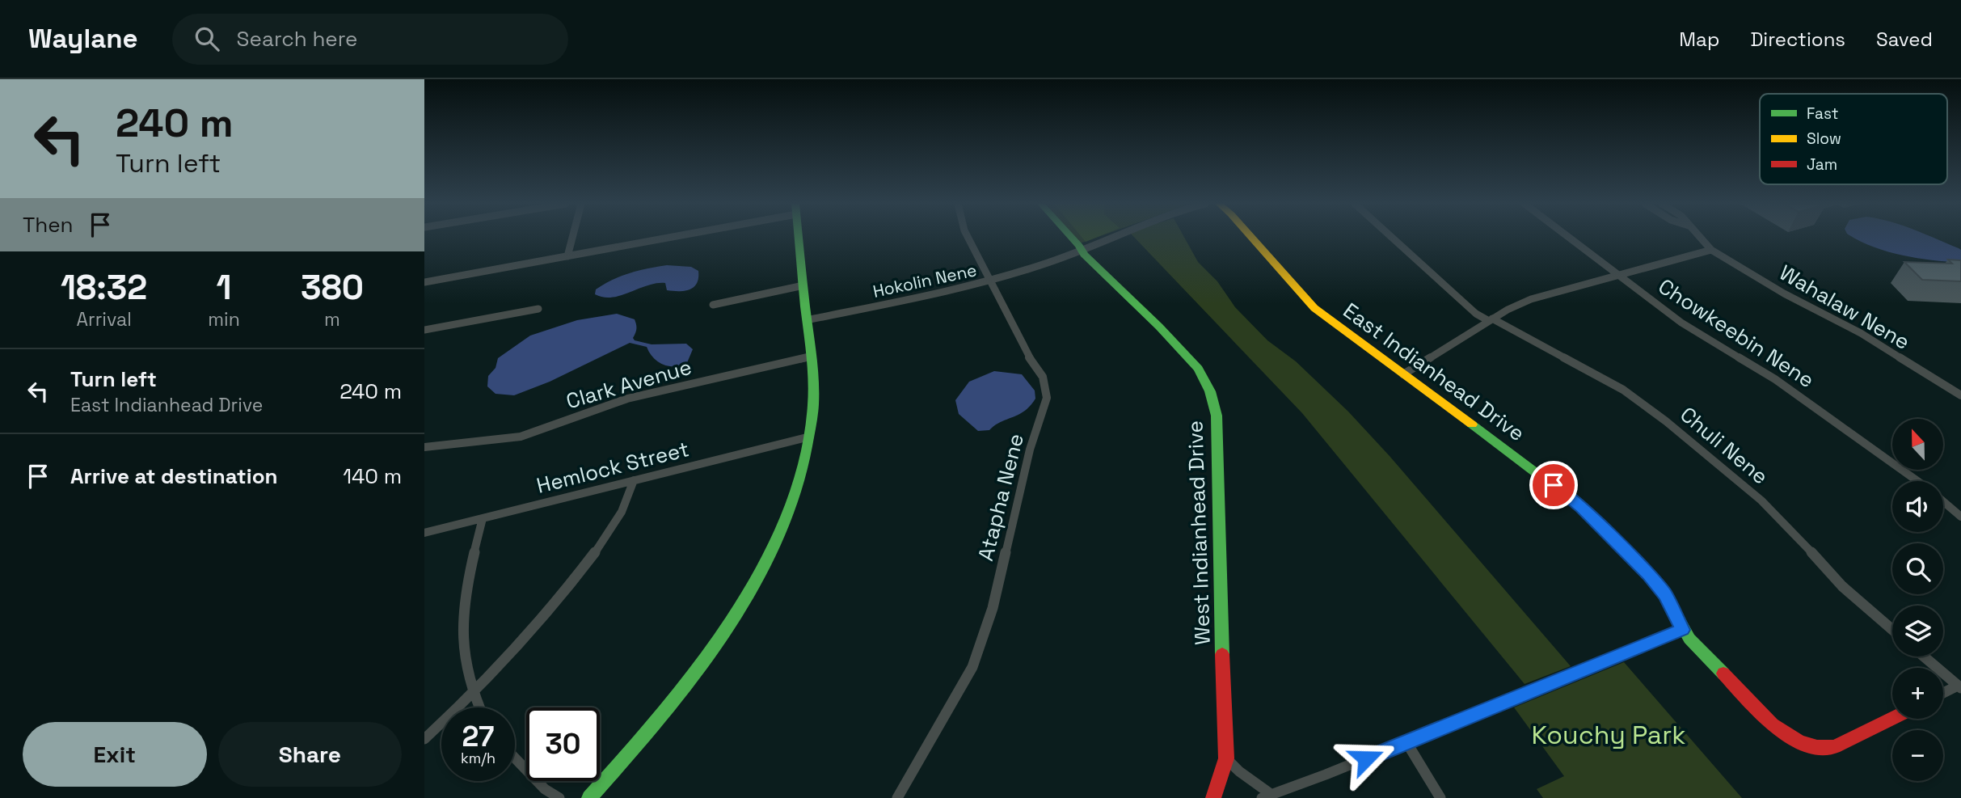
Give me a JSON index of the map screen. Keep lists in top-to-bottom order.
{
  "streets": {
    "street": [
      "Hokolin Nene",
      "Wahalaw Nene",
      "Chowkeebin Nene",
      "East Indianhead Drive",
      "Clark Avenue",
      "Chuli Nene",
      "Hemlock Street",
      "Atapha Nene",
      "West Indianhead Drive"
    ]
  },
  "crossings": [
    ["Hokolin Nene", "Atapha Nene"],
    ["Hokolin Nene", "West Indianhead Drive"]
  ],
  "parks": ["Kouchy Park"],
  "legend": ["Fast", "Slow", "Jam"],
  "north": "top",
  "page": {
    "header": "Waylane",
    "search": "Search here",
    "nav": ["Map", "Directions", "Saved"],
    "turn": ["240 m", "Turn left"],
    "then": "Then",
    "eta": [
      "18:32",
      "Arrival",
      "1",
      "min",
      "380",
      "m"
    ],
    "list": [
      {
        "name": "Turn left",
        "note": "East Indianhead Drive",
        "value": "240 m"
      },
      {
        "name": "Arrive at destination",
        "value": "140 m"
      }
    ],
    "map_buttons": ["+", "−"],
    "speed": "27 km/h",
    "limit": "30",
    "buttons": ["Exit", "Share"]
  }
}
